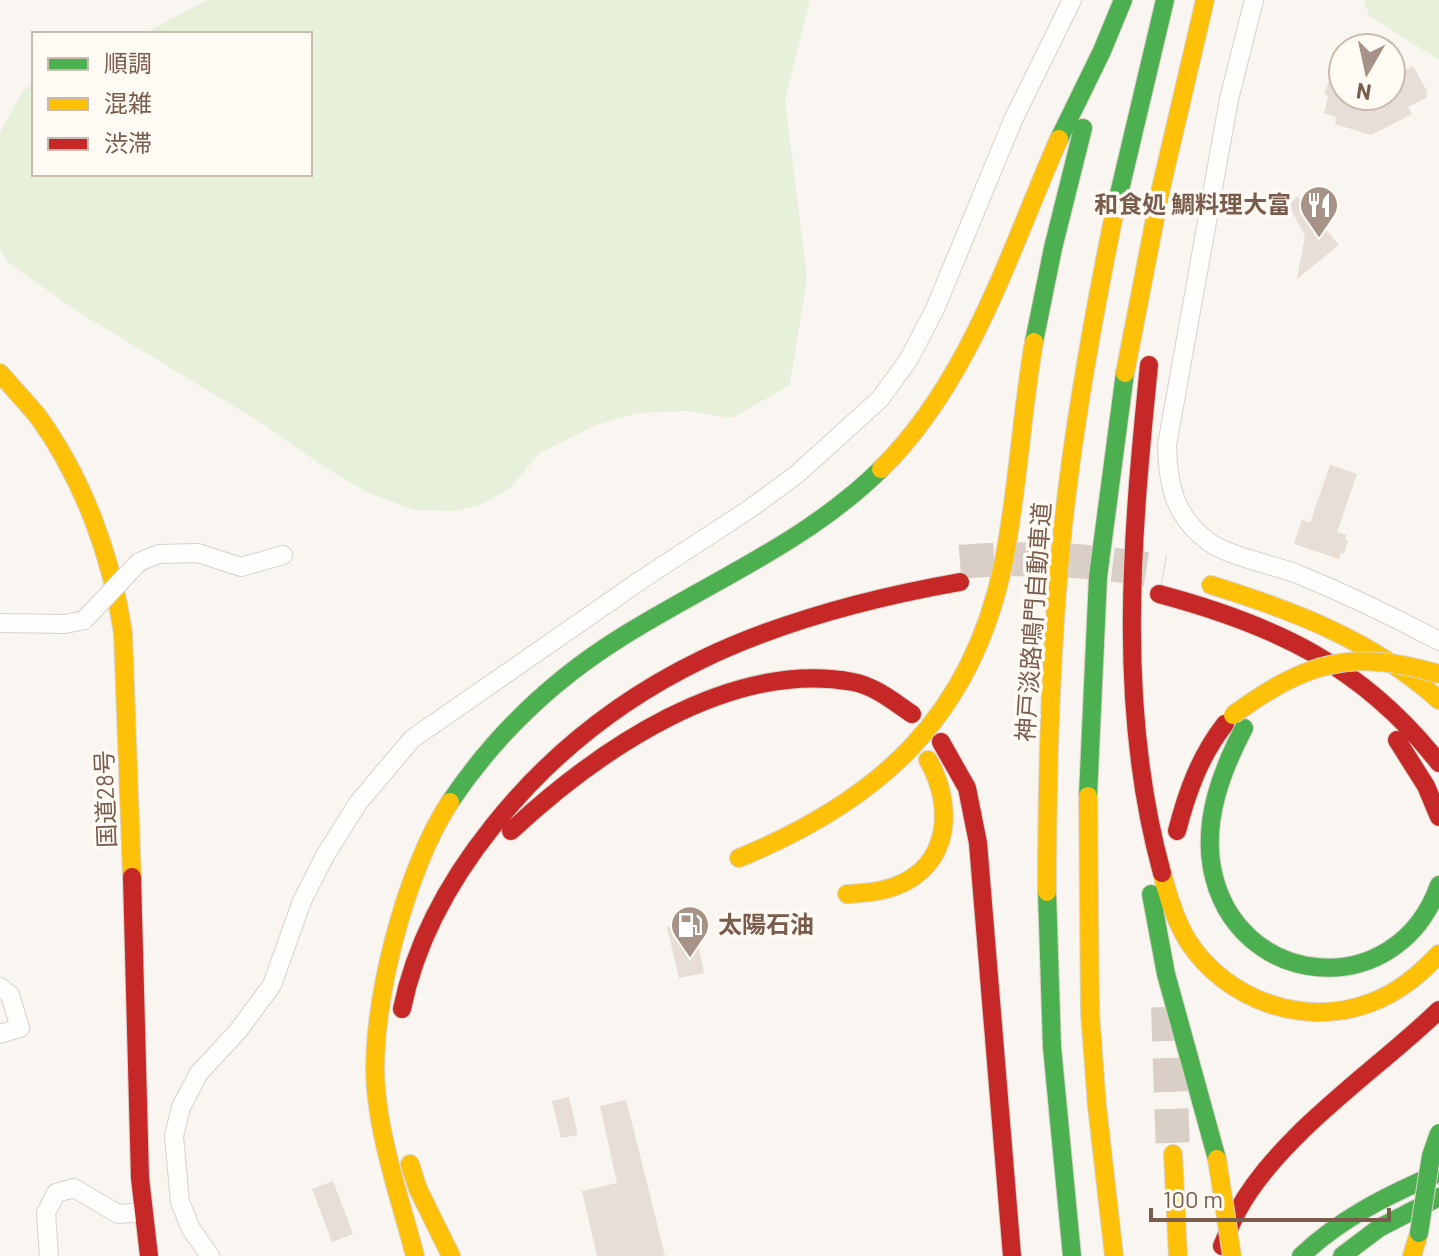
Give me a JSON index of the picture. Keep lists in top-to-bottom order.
{
  "streets": {
    "main road": ["神戸淡路鳴門自動車道", "国道28号"]
  },
  "places": {
    "restaurant": ["和食処 鯛料理大富"],
    "fuel station": ["太陽石油"]
  },
  "legend": ["順調", "混雑", "渋滞"],
  "scale_bar": "100 m",
  "north": "bottom"
}
